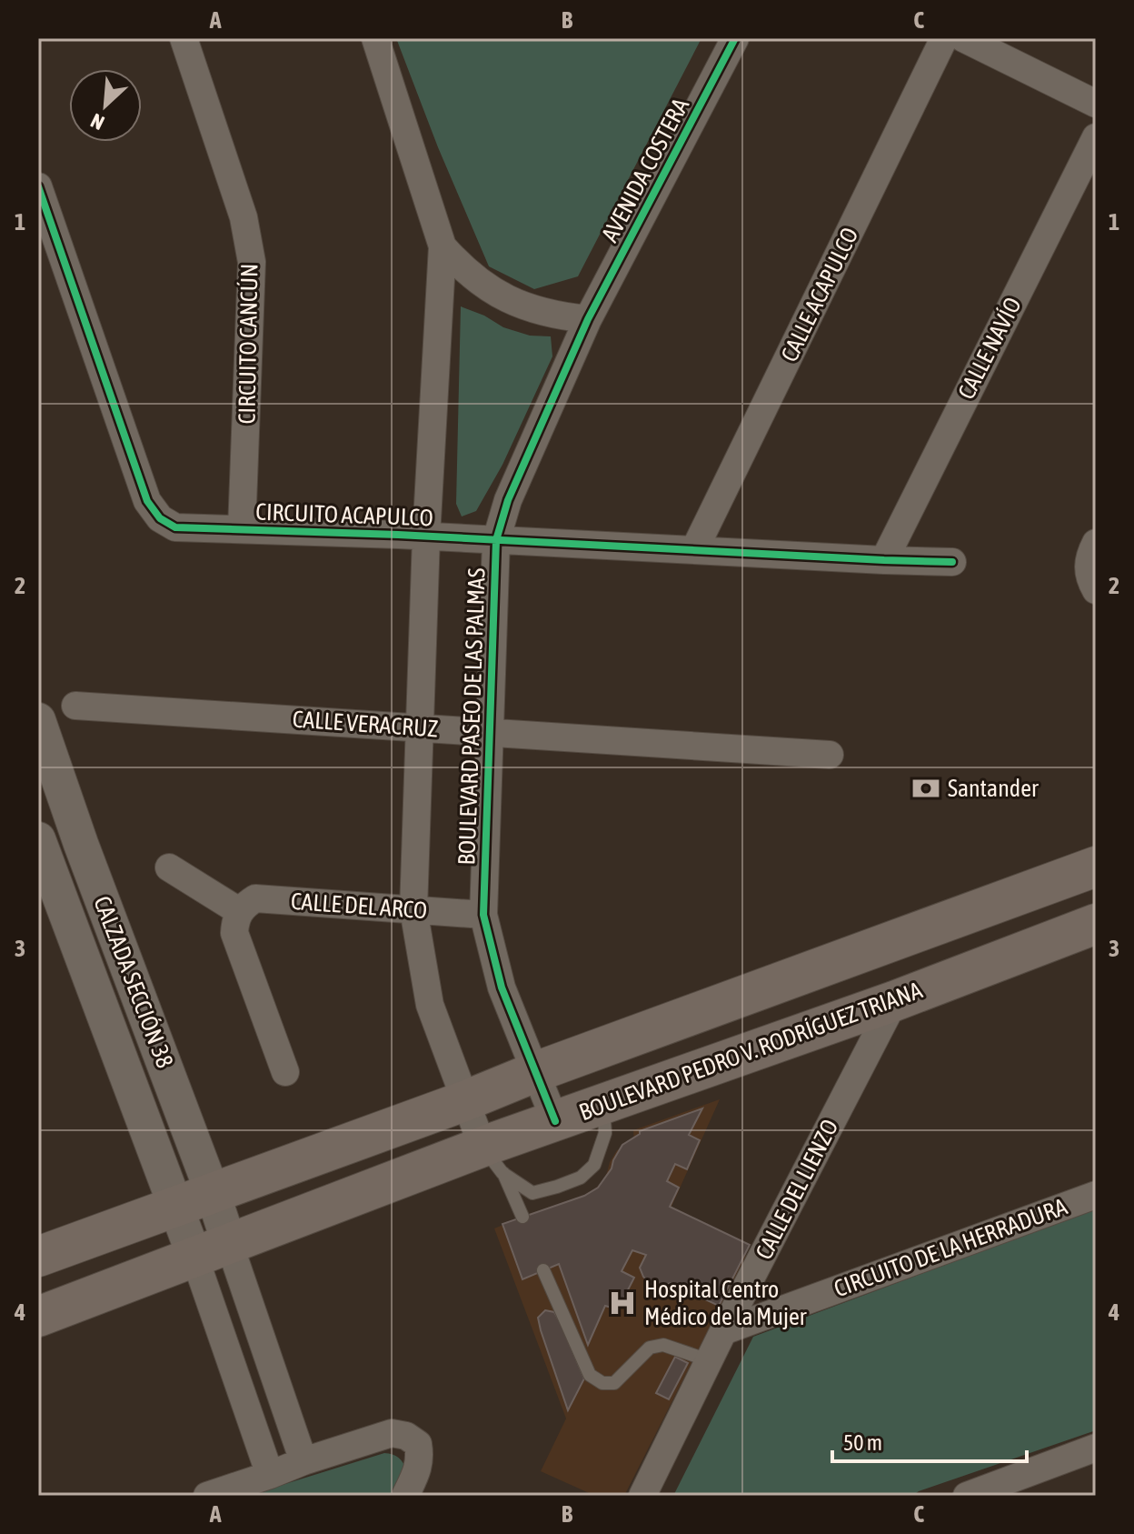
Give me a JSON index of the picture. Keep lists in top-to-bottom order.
{
  "streets": {
    "main road": ["BOULEVARD PEDRO V. RODRÍGUEZ TRIANA"],
    "street": [
      "AVENIDA COSTERA",
      "CALLE ACAPULCO",
      "CIRCUITO CANCÚN",
      "CALLE NAVÍO",
      "CIRCUITO ACAPULCO",
      "BOULEVARD PASEO DE LAS PALMAS",
      "CALLE VERACRUZ",
      "CALLE DEL ARCO",
      "CALZADA SECCIÓN 38",
      "CALLE DEL LIENZO",
      "CIRCUITO DE LA HERRADURA"
    ]
  },
  "crossings": [
    ["AVENIDA COSTERA", "BOULEVARD PASEO DE LAS PALMAS"],
    ["CALLE ACAPULCO", "CIRCUITO ACAPULCO"],
    ["CIRCUITO CANCÚN", "CIRCUITO ACAPULCO"],
    ["CALLE NAVÍO", "CIRCUITO ACAPULCO"],
    ["CIRCUITO ACAPULCO", "BOULEVARD PASEO DE LAS PALMAS"],
    ["BOULEVARD PASEO DE LAS PALMAS", "CALLE VERACRUZ"],
    ["BOULEVARD PASEO DE LAS PALMAS", "CALLE DEL ARCO"],
    ["BOULEVARD PASEO DE LAS PALMAS", "BOULEVARD PEDRO V. RODRÍGUEZ TRIANA"],
    ["CALZADA SECCIÓN 38", "BOULEVARD PEDRO V. RODRÍGUEZ TRIANA"],
    ["BOULEVARD PEDRO V. RODRÍGUEZ TRIANA", "CALLE DEL LIENZO"],
    ["CALLE DEL LIENZO", "CIRCUITO DE LA HERRADURA"]
  ],
  "places": {
    "bank": ["Santander"],
    "hospital": ["Hospital Centro Médico de la Mujer"]
  },
  "scale_bar": "50 m",
  "north": "bottom left",
  "grid": {
    "columns": ["A", "B", "C"],
    "rows": [
      "1",
      "2",
      "3",
      "4"
    ]
  }
}
